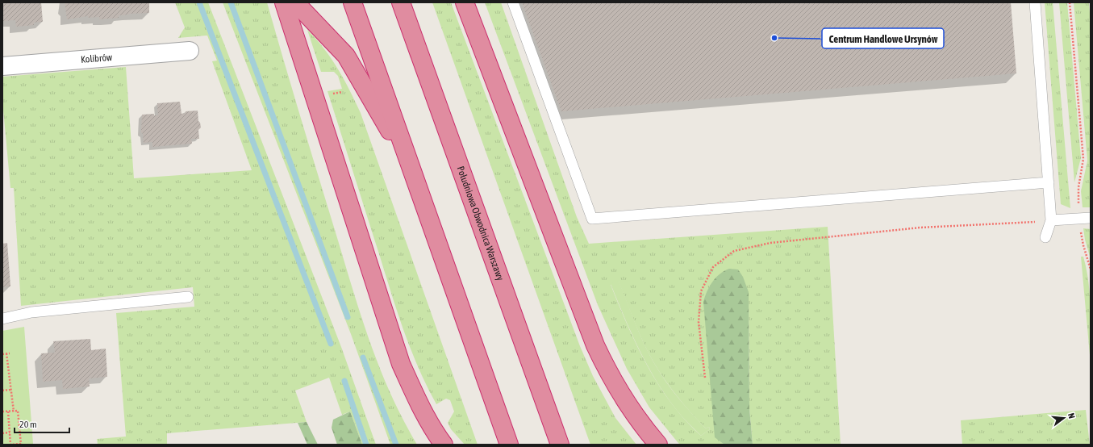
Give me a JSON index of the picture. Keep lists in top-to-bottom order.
{
  "streets": {
    "highway": ["Południowa Obwodnica Warszawy"],
    "street": ["Kolibrów"]
  },
  "places": ["Centrum Handlowe Ursynów"],
  "scale_bar": "20 m",
  "north": "right"
}
